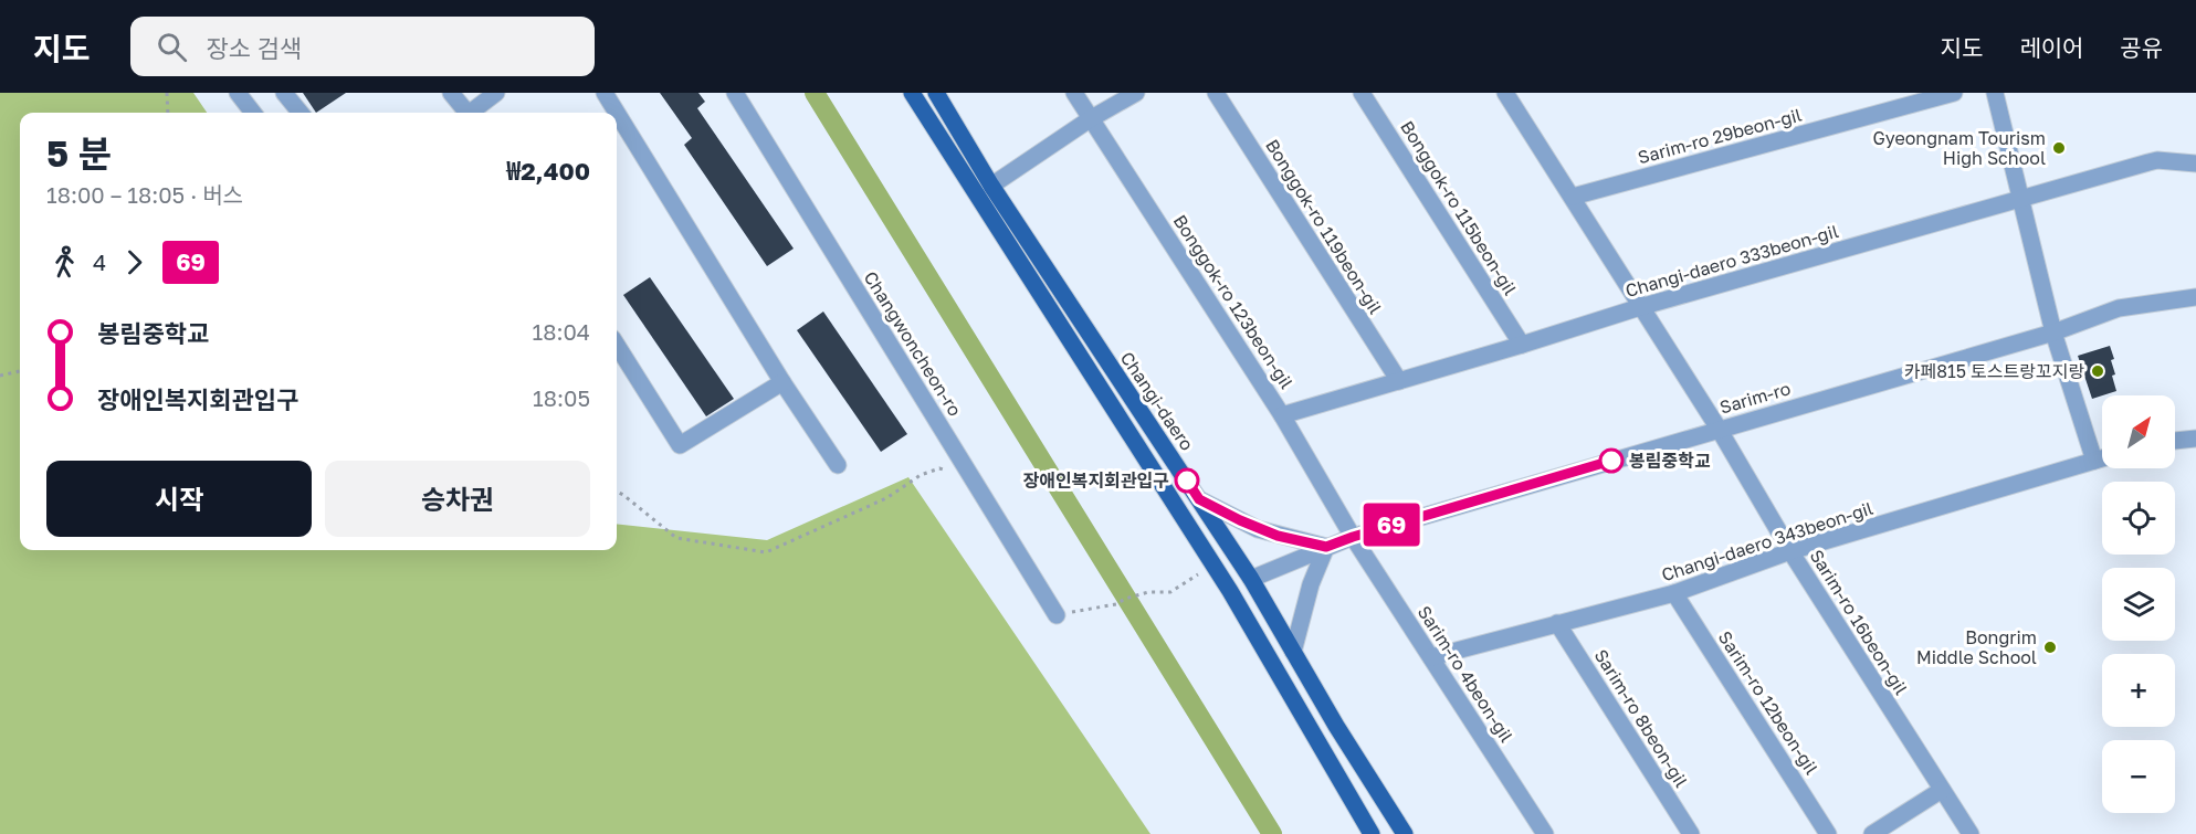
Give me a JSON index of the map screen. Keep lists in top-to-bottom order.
{
  "streets": {
    "main road": ["Changi-daero"],
    "street": [
      "Sarim-ro 29beon-gil",
      "Bonggok-ro 115beon-gil",
      "Bonggok-ro 119beon-gil",
      "Changi-daero 333beon-gil",
      "Bonggok-ro 123beon-gil",
      "Changwoncheon-ro",
      "Sarim-ro",
      "Changi-daero 343beon-gil",
      "Sarim-ro 16beon-gil",
      "Sarim-ro 4beon-gil",
      "Sarim-ro 12beon-gil",
      "Sarim-ro 8beon-gil"
    ]
  },
  "crossings": [
    ["Sarim-ro 29beon-gil", "Sarim-ro 16beon-gil"],
    ["Bonggok-ro 115beon-gil", "Changi-daero 333beon-gil"],
    ["Bonggok-ro 119beon-gil", "Changi-daero 333beon-gil"],
    ["Changi-daero 333beon-gil", "Bonggok-ro 123beon-gil"],
    ["Changi-daero 333beon-gil", "Sarim-ro 16beon-gil"],
    ["Bonggok-ro 123beon-gil", "Sarim-ro"],
    ["Bonggok-ro 123beon-gil", "Sarim-ro 4beon-gil"],
    ["Sarim-ro", "Changi-daero"],
    ["Sarim-ro", "Sarim-ro 16beon-gil"],
    ["Sarim-ro", "Sarim-ro 4beon-gil"],
    ["Changi-daero 343beon-gil", "Sarim-ro 16beon-gil"],
    ["Changi-daero 343beon-gil", "Sarim-ro 4beon-gil"],
    ["Changi-daero 343beon-gil", "Sarim-ro 12beon-gil"],
    ["Changi-daero 343beon-gil", "Sarim-ro 8beon-gil"]
  ],
  "places": [
    "Gyeongnam Tourism High School",
    "카페815 토스트랑꼬지랑",
    "봉림중학교",
    "장애인복지회관입구",
    "Bongrim Middle School"
  ],
  "lines": ["bus line 69"],
  "north": "top right",
  "page": {
    "header": "지도",
    "search": "장소 검색",
    "nav": ["지도", "레이어", "공유"],
    "on_map": "69",
    "heading": ["5 분", "18:00 – 18:05 · 버스", "₩2,400"],
    "legs": ["4", "69"],
    "list": [
      {
        "name": "봉림중학교",
        "value": "18:04"
      },
      {
        "name": "장애인복지회관입구",
        "value": "18:05"
      }
    ],
    "map_buttons": ["+", "−"],
    "buttons": ["시작", "승차권"]
  }
}
